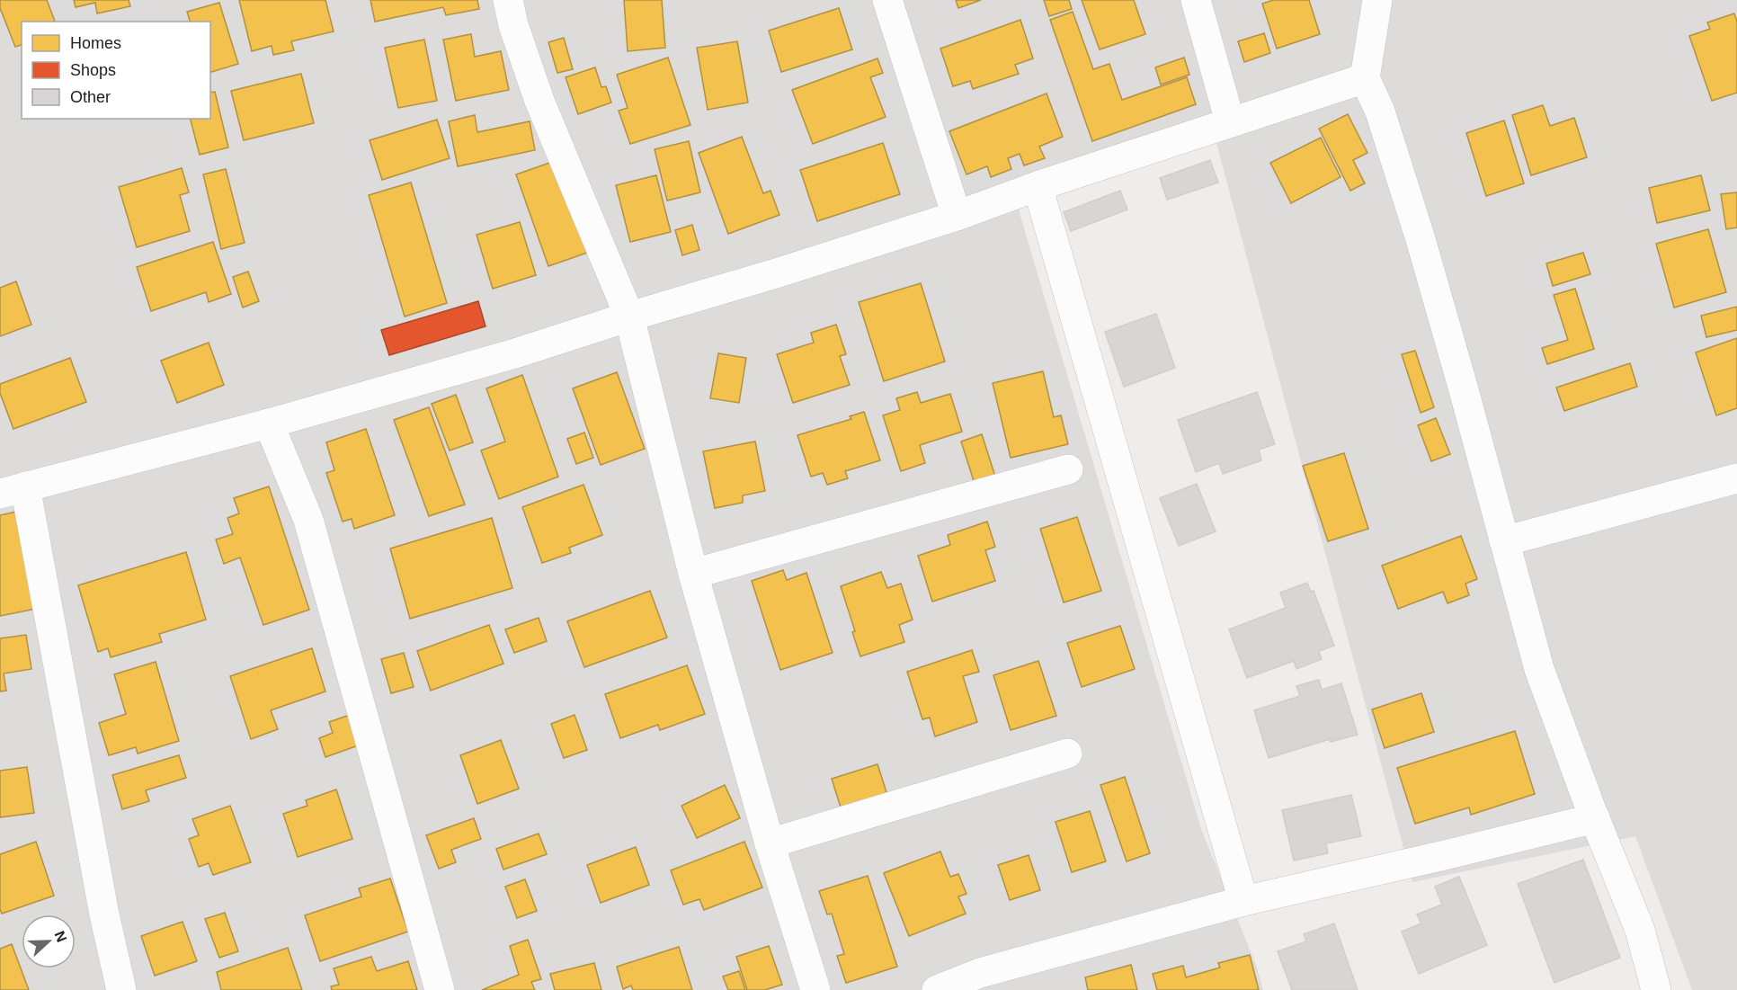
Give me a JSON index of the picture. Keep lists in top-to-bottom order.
{
  "legend": ["Homes", "Shops", "Other"],
  "north": "right"
}
